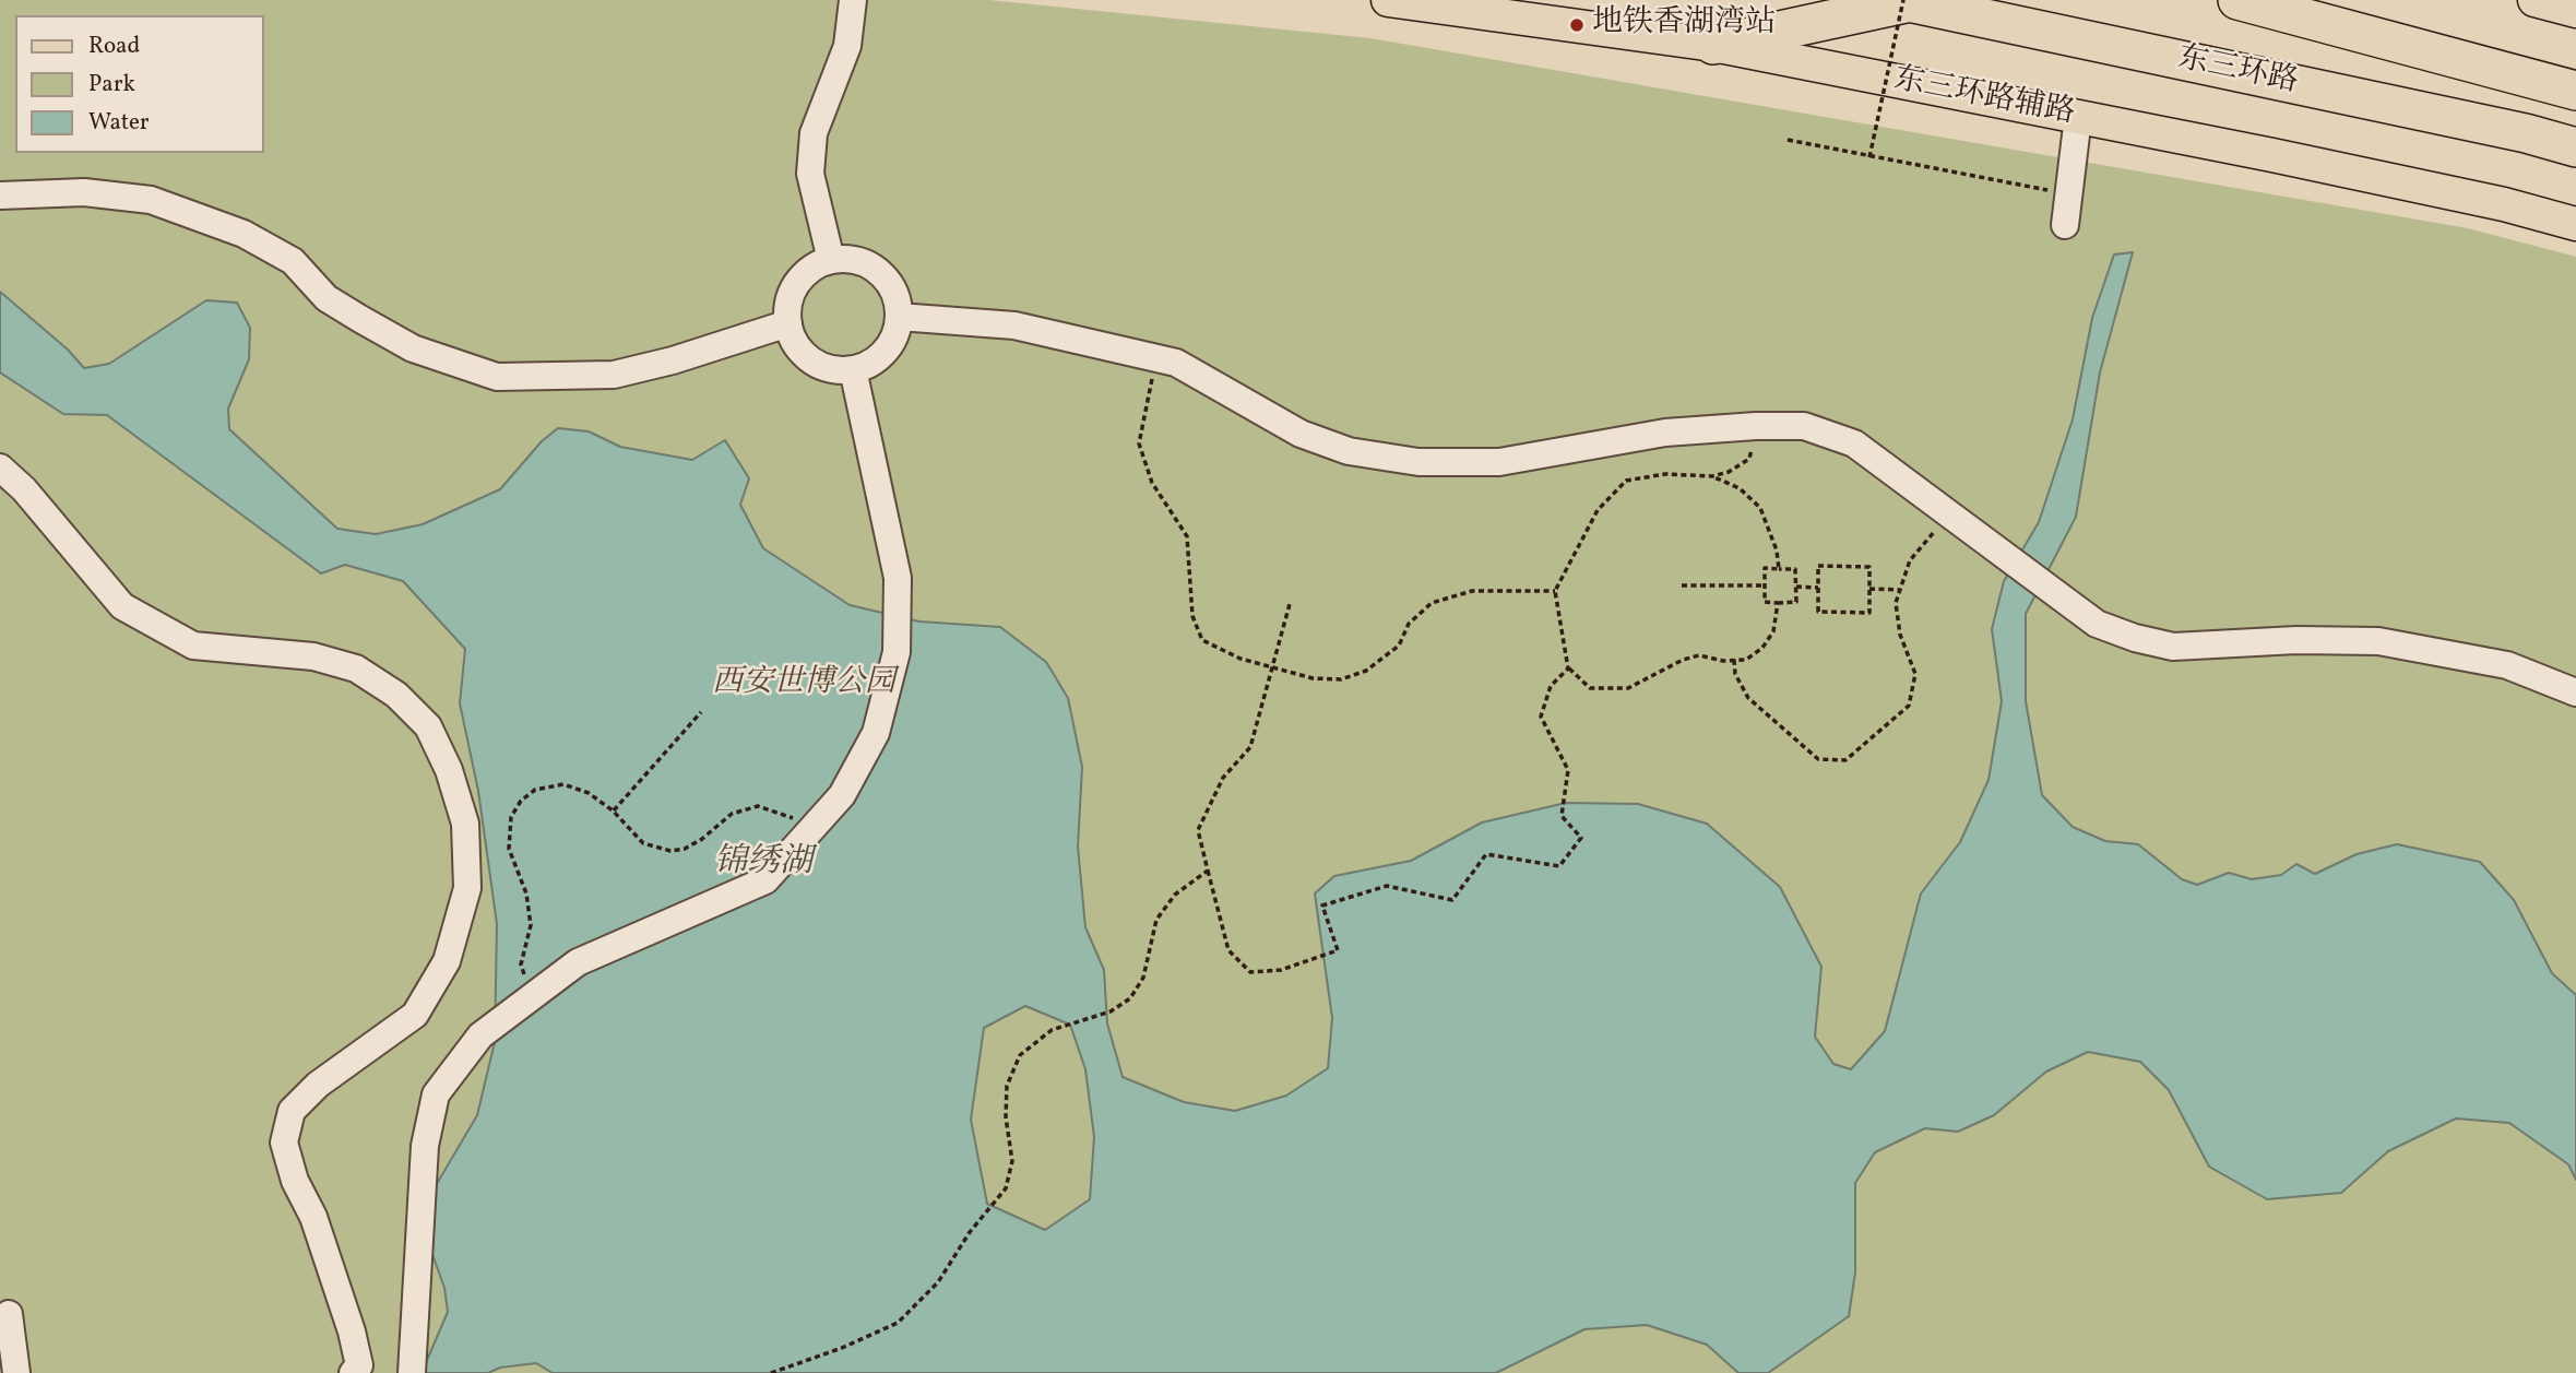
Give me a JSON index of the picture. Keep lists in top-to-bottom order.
{
  "streets": {
    "highway": ["东三环路"],
    "main road": ["东三环路辅路"]
  },
  "water": ["锦绣湖"],
  "parks": ["西安世博公园"],
  "places": ["地铁香湖湾站"],
  "legend": ["Road", "Park", "Water"]
}
